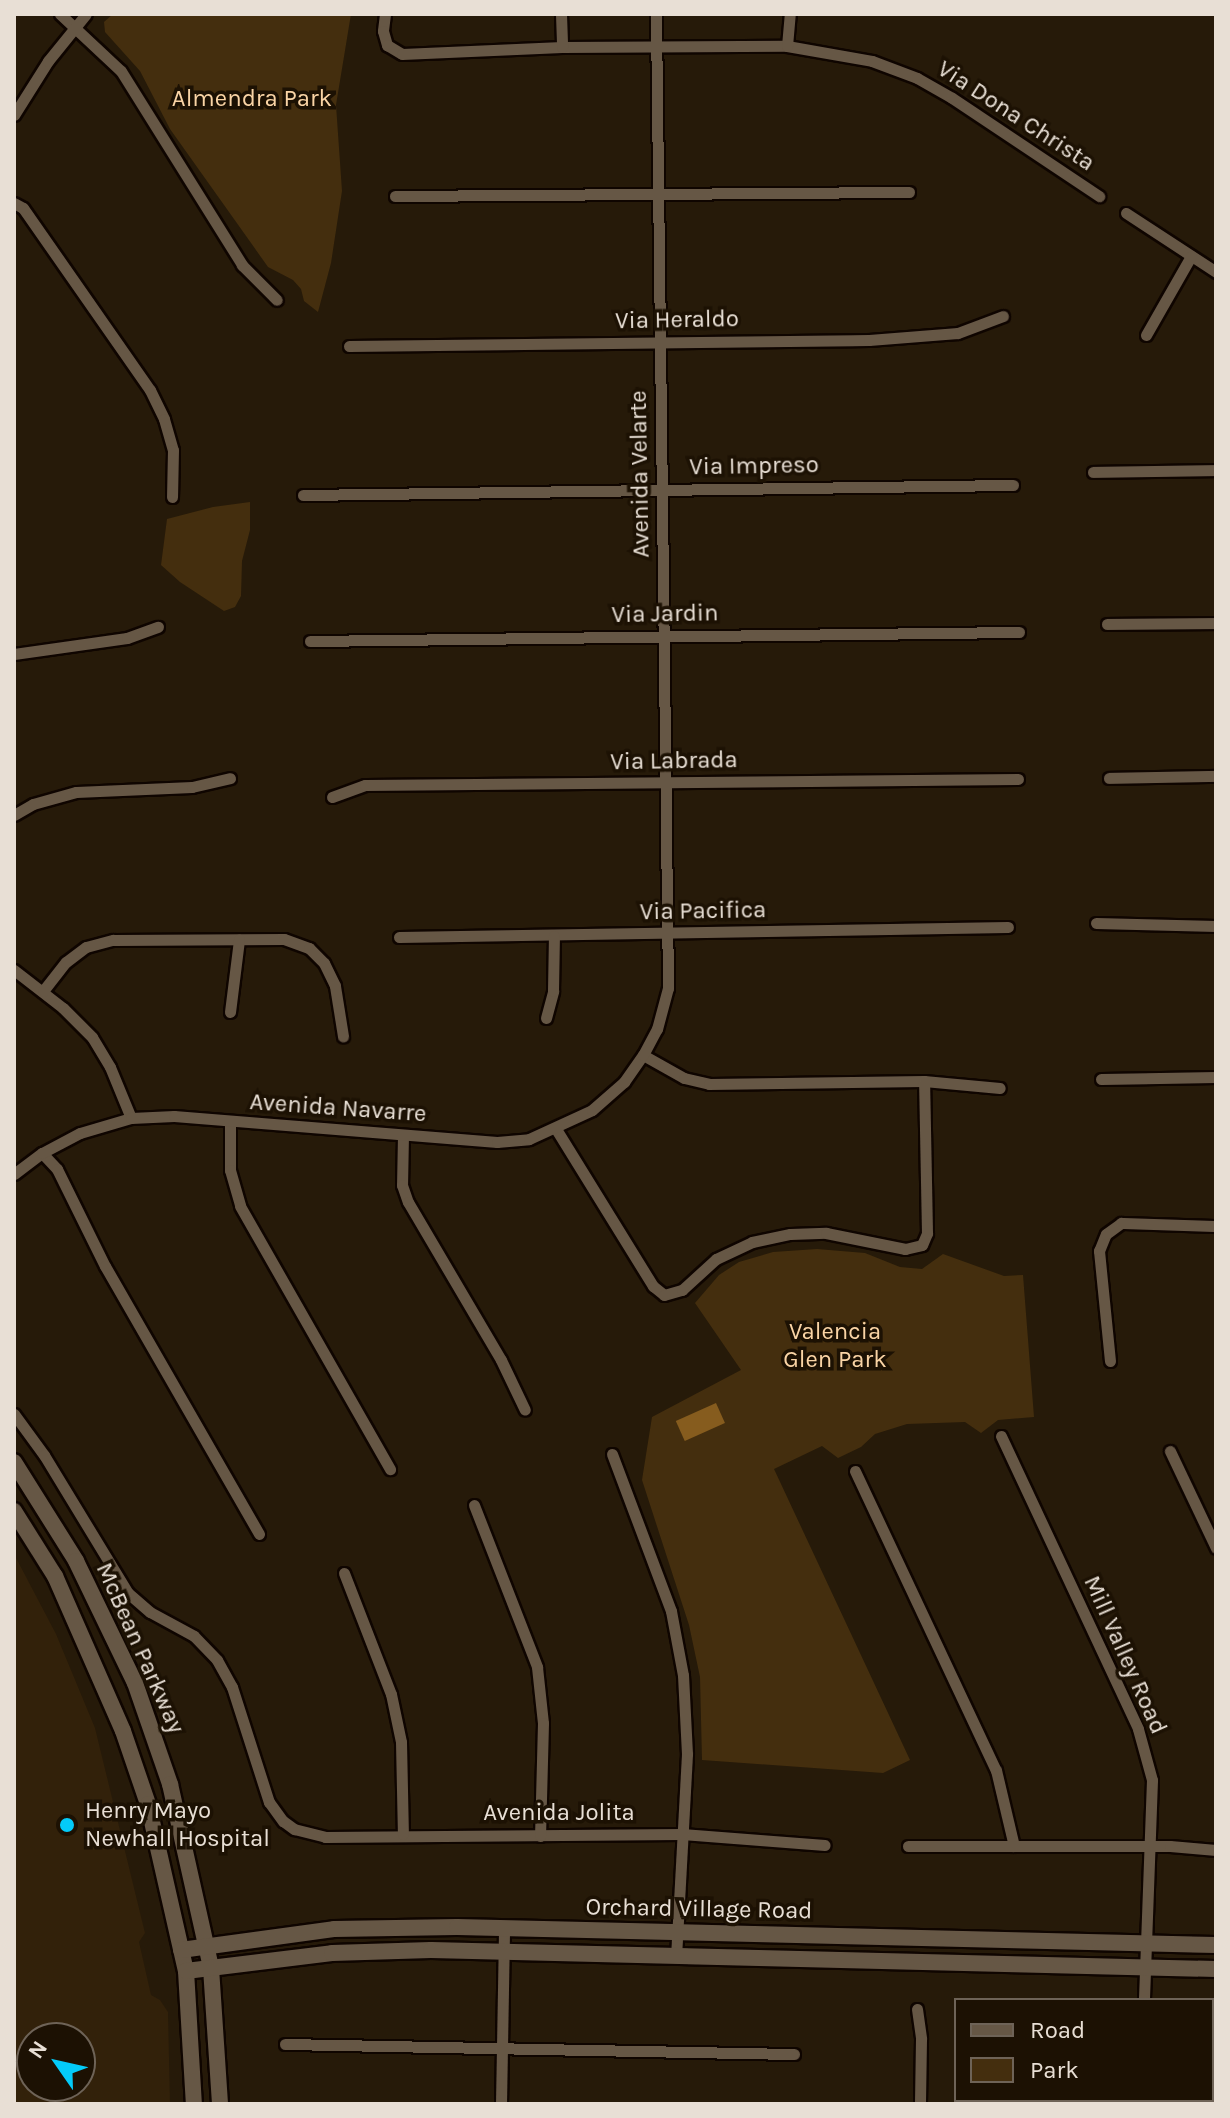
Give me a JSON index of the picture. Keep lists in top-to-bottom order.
{
  "streets": {
    "main road": ["McBean Parkway", "Orchard Village Road"],
    "street": [
      "Via Dona Christa",
      "Via Heraldo",
      "Via Impreso",
      "Avenida Velarte",
      "Via Jardin",
      "Via Labrada",
      "Via Pacifica",
      "Avenida Navarre",
      "Mill Valley Road",
      "Avenida Jolita"
    ]
  },
  "crossings": [
    ["Via Dona Christa", "Avenida Velarte"],
    ["Via Heraldo", "Avenida Velarte"],
    ["Via Impreso", "Avenida Velarte"],
    ["Avenida Velarte", "Via Jardin"],
    ["Avenida Velarte", "Via Labrada"],
    ["Avenida Velarte", "Via Pacifica"],
    ["Avenida Velarte", "Avenida Navarre"],
    ["McBean Parkway", "Orchard Village Road"],
    ["Mill Valley Road", "Orchard Village Road"]
  ],
  "parks": ["Almendra Park", "Valencia Glen Park"],
  "places": ["Henry Mayo Newhall Hospital"],
  "legend": ["Road", "Park"],
  "north": "top left"
}
